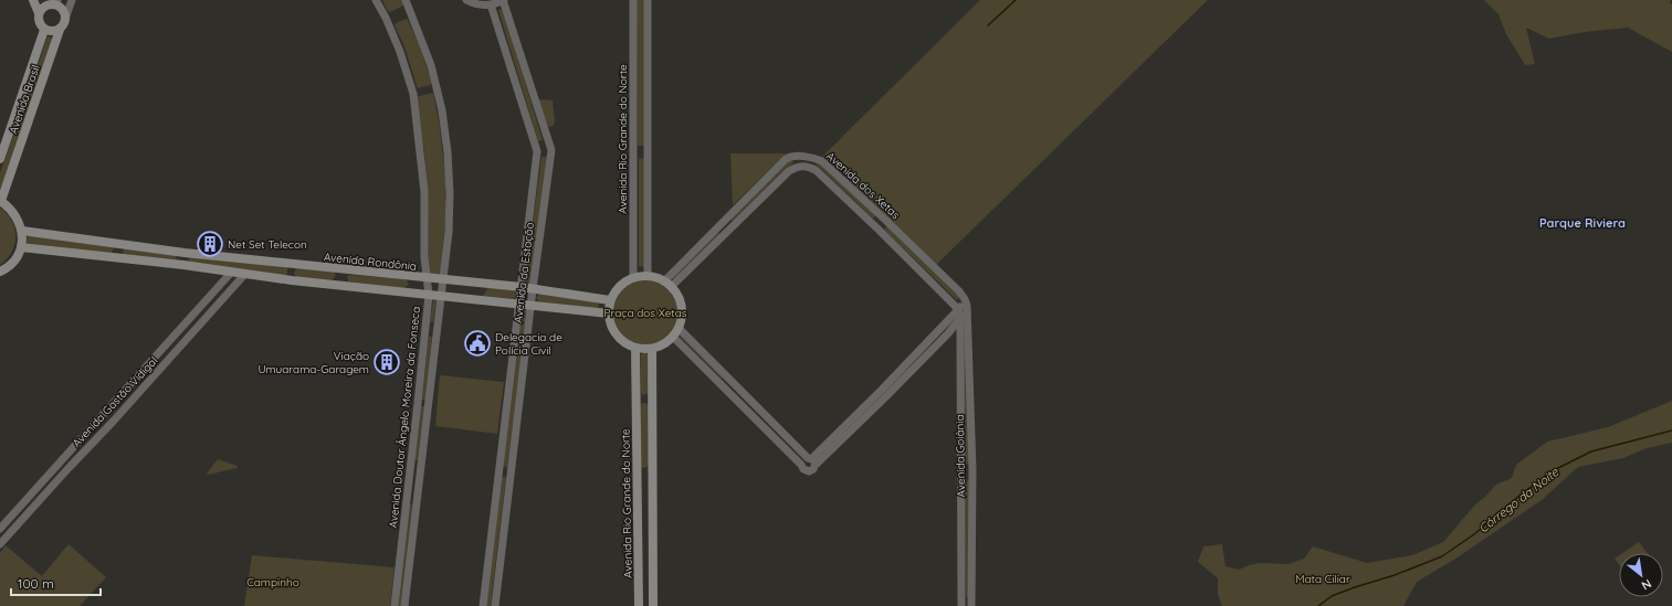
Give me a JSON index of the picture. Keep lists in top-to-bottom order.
{
  "streets": {
    "main road": ["Avenida Brasil", "Avenida Rio Grande do Norte", "Avenida Rondônia"],
    "street": [
      "Avenida dos Xetas",
      "Avenida da Estação",
      "Avenida Gastão Vidigal",
      "Avenida Doutor Ângelo Moreira da Fonseca",
      "Avenida Goiânia"
    ]
  },
  "crossings": [
    ["Avenida Rio Grande do Norte", "Avenida dos Xetas"],
    ["Avenida Rio Grande do Norte", "Avenida Rondônia"],
    ["Avenida dos Xetas", "Avenida Rondônia"],
    ["Avenida dos Xetas", "Avenida Goiânia"],
    ["Avenida Rondônia", "Avenida da Estação"],
    ["Avenida Rondônia", "Avenida Doutor Ângelo Moreira da Fonseca"]
  ],
  "districts": ["Parque Riviera"],
  "water": ["Córrego da Noite"],
  "parks": ["Praça dos Xetas", "Mata Ciliar", "Campinho"],
  "places": {
    "building": ["Net Set Telecon", "Viação Umuarama-Garagem"],
    "public building": ["Delegacia de Polícia Civil"]
  },
  "scale_bar": "100 m",
  "north": "bottom right"
}
